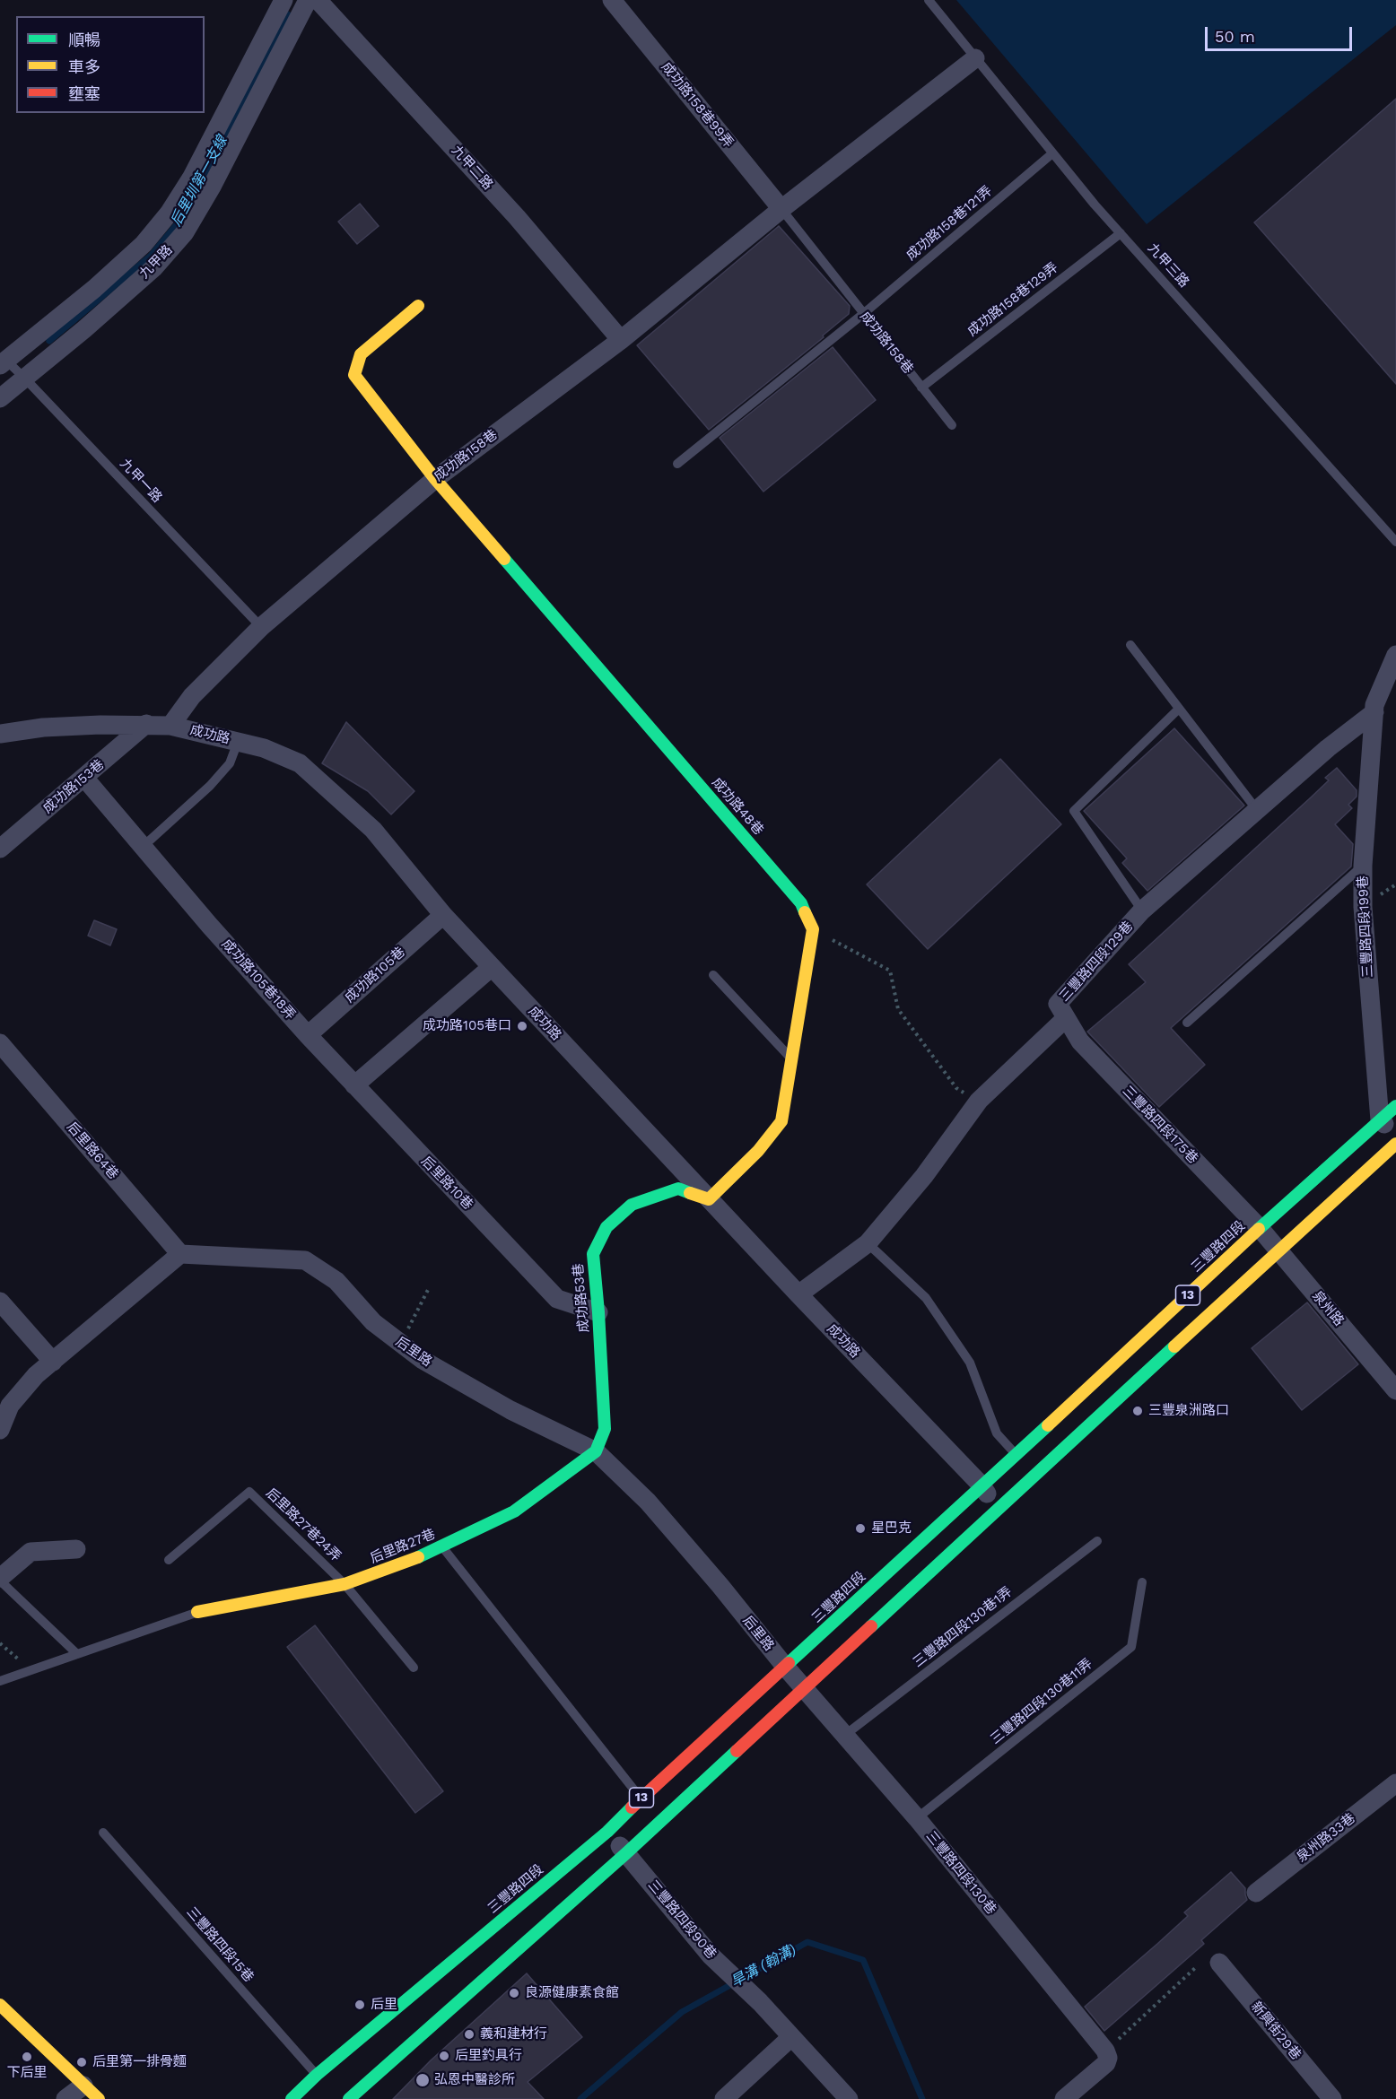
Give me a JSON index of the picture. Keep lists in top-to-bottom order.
{
  "streets": {
    "main road": [
      "成功路48巷",
      "三豐路四段",
      "13",
      "成功路53巷",
      "后里路27巷"
    ],
    "street": [
      "成功路158巷99弄",
      "九甲二路",
      "九甲路",
      "成功路158巷",
      "成功路",
      "成功路153巷",
      "三豐路四段199巷",
      "三豐路四段129巷",
      "成功路105巷",
      "成功路105巷18弄",
      "三豐路四段175巷",
      "后里路64巷",
      "后里路10巷",
      "泉州路",
      "后里路",
      "泉州路33巷",
      "三豐路四段130巷",
      "三豐路四段90巷",
      "新興街29巷"
    ],
    "lane": [
      "成功路158巷121弄",
      "九甲三路",
      "成功路158巷129弄",
      "九甲一路",
      "后里路27巷24弄",
      "三豐路四段130巷1弄",
      "三豐路四段130巷11弄",
      "三豐路四段15巷"
    ]
  },
  "crossings": [
    ["成功路158巷99弄", "成功路158巷"],
    ["九甲二路", "成功路158巷"],
    ["成功路158巷121弄", "九甲三路"],
    ["成功路158巷121弄", "成功路158巷"],
    ["九甲路", "九甲一路"],
    ["九甲三路", "成功路158巷129弄"],
    ["九甲三路", "成功路158巷"],
    ["成功路158巷129弄", "成功路158巷"],
    ["成功路158巷", "九甲一路"],
    ["成功路158巷", "成功路"],
    ["成功路158巷", "成功路48巷"],
    ["成功路", "成功路153巷"],
    ["成功路", "三豐路四段129巷"],
    ["成功路", "成功路105巷"],
    ["成功路", "三豐路四段"],
    ["成功路", "13"],
    ["成功路", "成功路53巷"],
    ["成功路153巷", "成功路105巷18弄"],
    ["三豐路四段199巷", "三豐路四段129巷"],
    ["三豐路四段199巷", "三豐路四段"],
    ["三豐路四段129巷", "三豐路四段175巷"],
    ["成功路105巷", "成功路105巷18弄"],
    ["成功路105巷", "后里路10巷"],
    ["成功路105巷18弄", "后里路10巷"],
    ["三豐路四段175巷", "三豐路四段"],
    ["三豐路四段175巷", "泉州路"],
    ["后里路64巷", "后里路"],
    ["后里路10巷", "成功路53巷"],
    ["三豐路四段", "泉州路"],
    ["三豐路四段", "后里路"],
    ["三豐路四段", "三豐路四段90巷"],
    ["三豐路四段", "三豐路四段15巷"],
    ["13", "泉州路"],
    ["13", "后里路"],
    ["13", "三豐路四段130巷"],
    ["13", "三豐路四段90巷"],
    ["成功路53巷", "后里路"],
    ["成功路53巷", "后里路27巷"],
    ["后里路", "后里路27巷"],
    ["后里路", "三豐路四段130巷"],
    ["后里路27巷24弄", "后里路27巷"],
    ["三豐路四段130巷1弄", "三豐路四段130巷"],
    ["三豐路四段130巷11弄", "三豐路四段130巷"]
  ],
  "water": ["后里圳第一支線", "旱溝 (翰溝)"],
  "places": [
    "成功路105巷口",
    "三豐泉洲路口",
    "星巴克",
    "良源健康素食館",
    "后里",
    "義和建材行",
    "后里釣具行",
    "下后里",
    "后里第一排骨麵",
    "弘恩中醫診所"
  ],
  "legend": ["順暢", "車多", "壅塞"],
  "scale_bar": "50 m"
}
